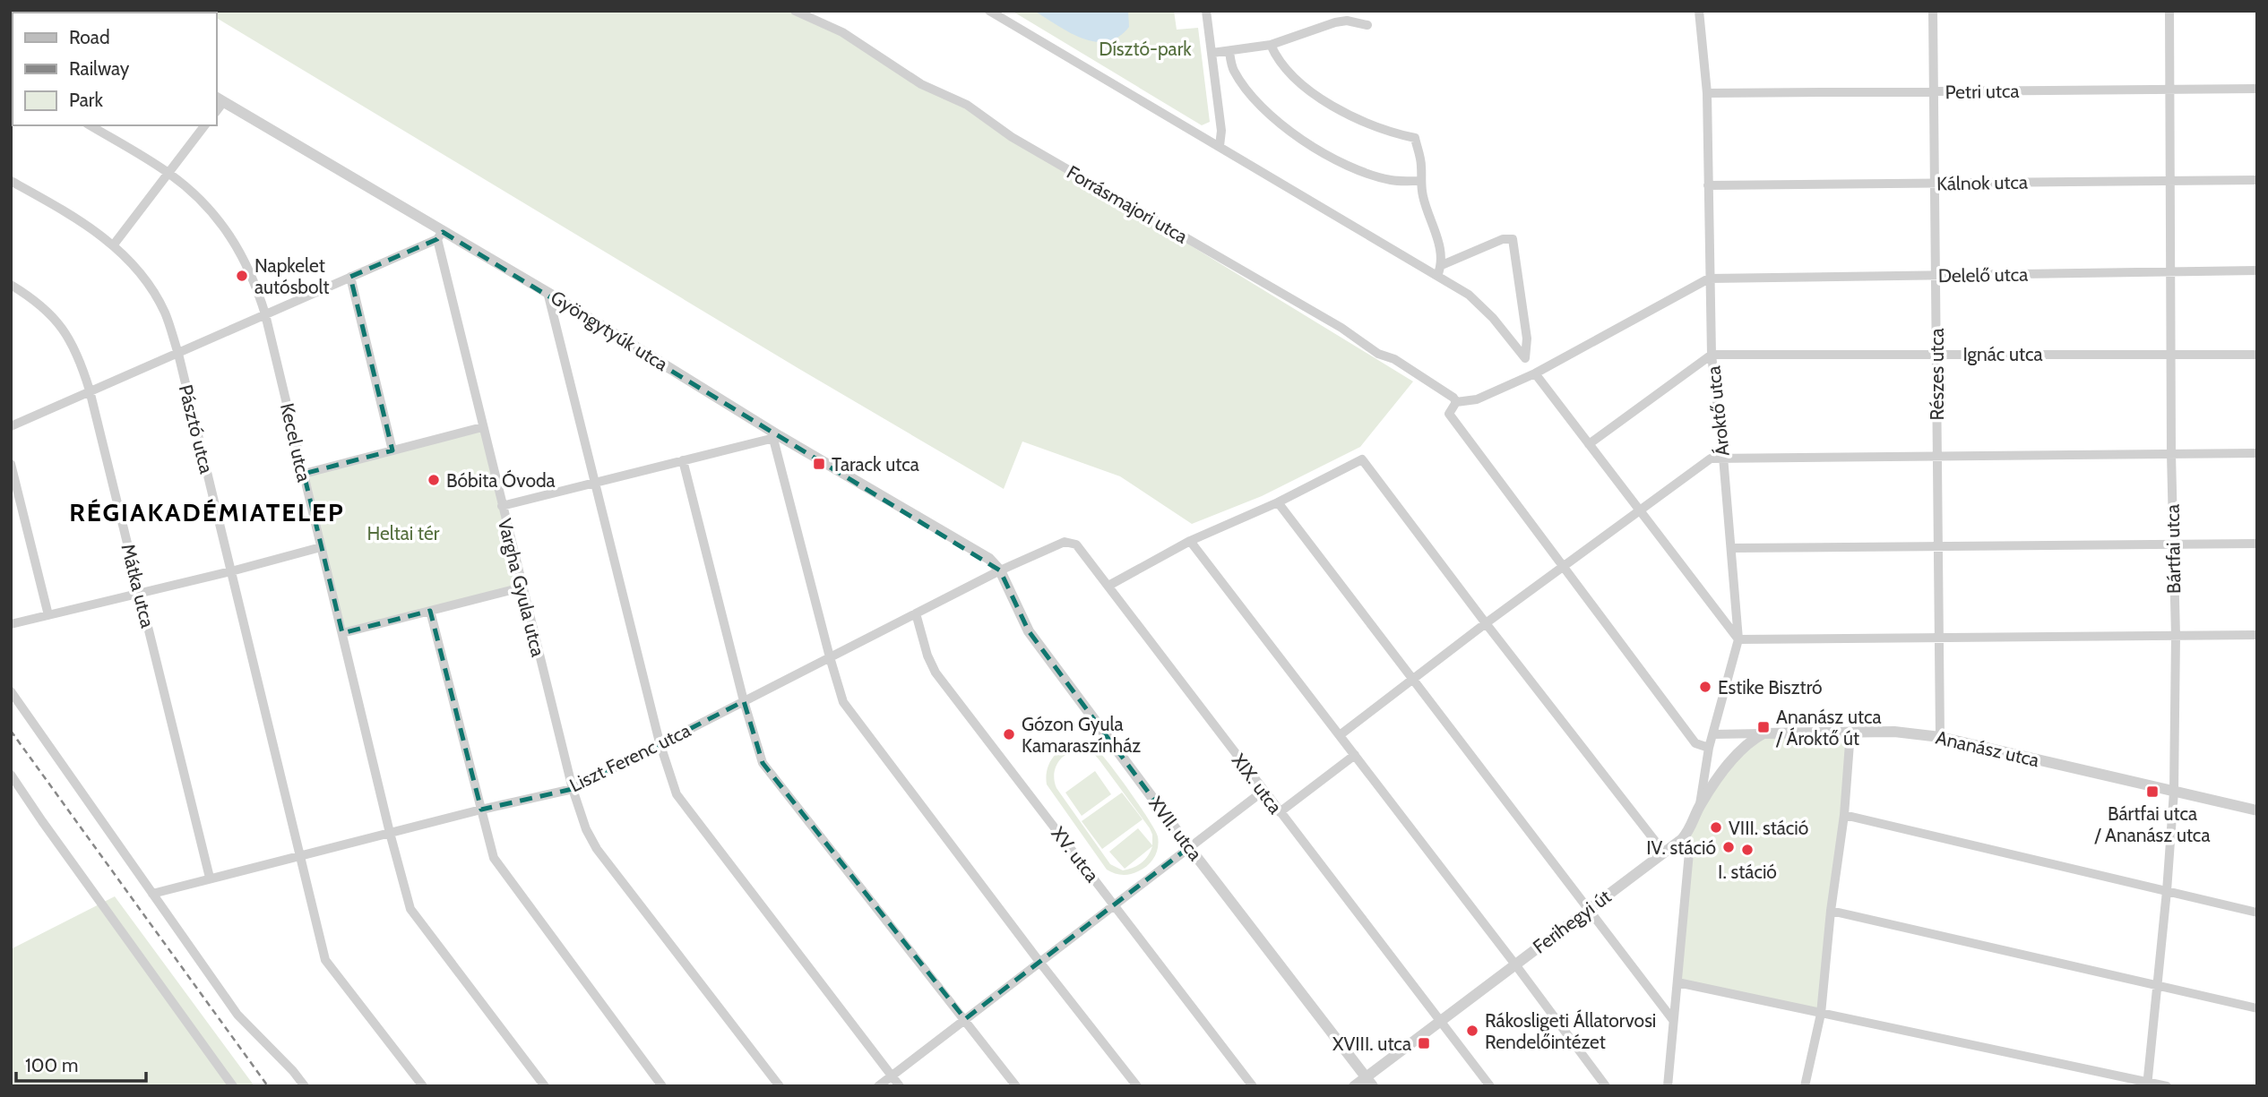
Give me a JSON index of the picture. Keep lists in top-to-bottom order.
{
  "streets": {
    "street": [
      "Petri utca",
      "Kálnok utca",
      "Forrásmajori utca",
      "Delelő utca",
      "Gyöngytyúk utca",
      "Ignác utca",
      "Részes utca",
      "Ároktő utca",
      "Pásztó utca",
      "Kecel utca",
      "Bártfai utca",
      "Mátka utca",
      "Vargha Gyula utca",
      "Ananász utca",
      "Liszt Ferenc utca",
      "XIX. utca",
      "XVII. utca",
      "XV. utca",
      "Ferihegyi út"
    ]
  },
  "crossings": [
    ["Petri utca", "Részes utca"],
    ["Petri utca", "Ároktő utca"],
    ["Petri utca", "Bártfai utca"],
    ["Kálnok utca", "Részes utca"],
    ["Kálnok utca", "Ároktő utca"],
    ["Kálnok utca", "Bártfai utca"],
    ["Delelő utca", "Részes utca"],
    ["Delelő utca", "Ároktő utca"],
    ["Delelő utca", "Bártfai utca"],
    ["Gyöngytyúk utca", "Vargha Gyula utca"],
    ["Gyöngytyúk utca", "Liszt Ferenc utca"],
    ["Gyöngytyúk utca", "XVII. utca"],
    ["Ignác utca", "Részes utca"],
    ["Ignác utca", "Ároktő utca"],
    ["Ignác utca", "Bártfai utca"],
    ["Részes utca", "Ananász utca"],
    ["Ároktő utca", "Ananász utca"],
    ["Ároktő utca", "Ferihegyi út"],
    ["Pásztó utca", "Liszt Ferenc utca"],
    ["Kecel utca", "Liszt Ferenc utca"],
    ["Bártfai utca", "Ananász utca"],
    ["Mátka utca", "Liszt Ferenc utca"],
    ["Vargha Gyula utca", "Liszt Ferenc utca"],
    ["Ananász utca", "Ferihegyi út"],
    ["Liszt Ferenc utca", "XIX. utca"],
    ["Liszt Ferenc utca", "XVII. utca"],
    ["Liszt Ferenc utca", "XV. utca"],
    ["XIX. utca", "Ferihegyi út"],
    ["XVII. utca", "Ferihegyi út"]
  ],
  "districts": ["RÉGIAKADÉMIATELEP"],
  "parks": ["Dísztó-park", "Heltai tér"],
  "places": {
    "other": [
      "Napkelet autósbolt",
      "Bóbita Óvoda",
      "Estike Bisztró",
      "Gózon Gyula Kamaraszínház",
      "VIII. stáció",
      "IV. stáció",
      "I. stáció",
      "Rákosligeti Állatorvosi Rendelőintézet"
    ],
    "transit": [
      "Tarack utca",
      "Ananász utca / Ároktő út",
      "Bártfai utca / Ananász utca",
      "XVIII. utca"
    ]
  },
  "legend": ["Road", "Railway", "Park"],
  "scale_bar": "100 m"
}
